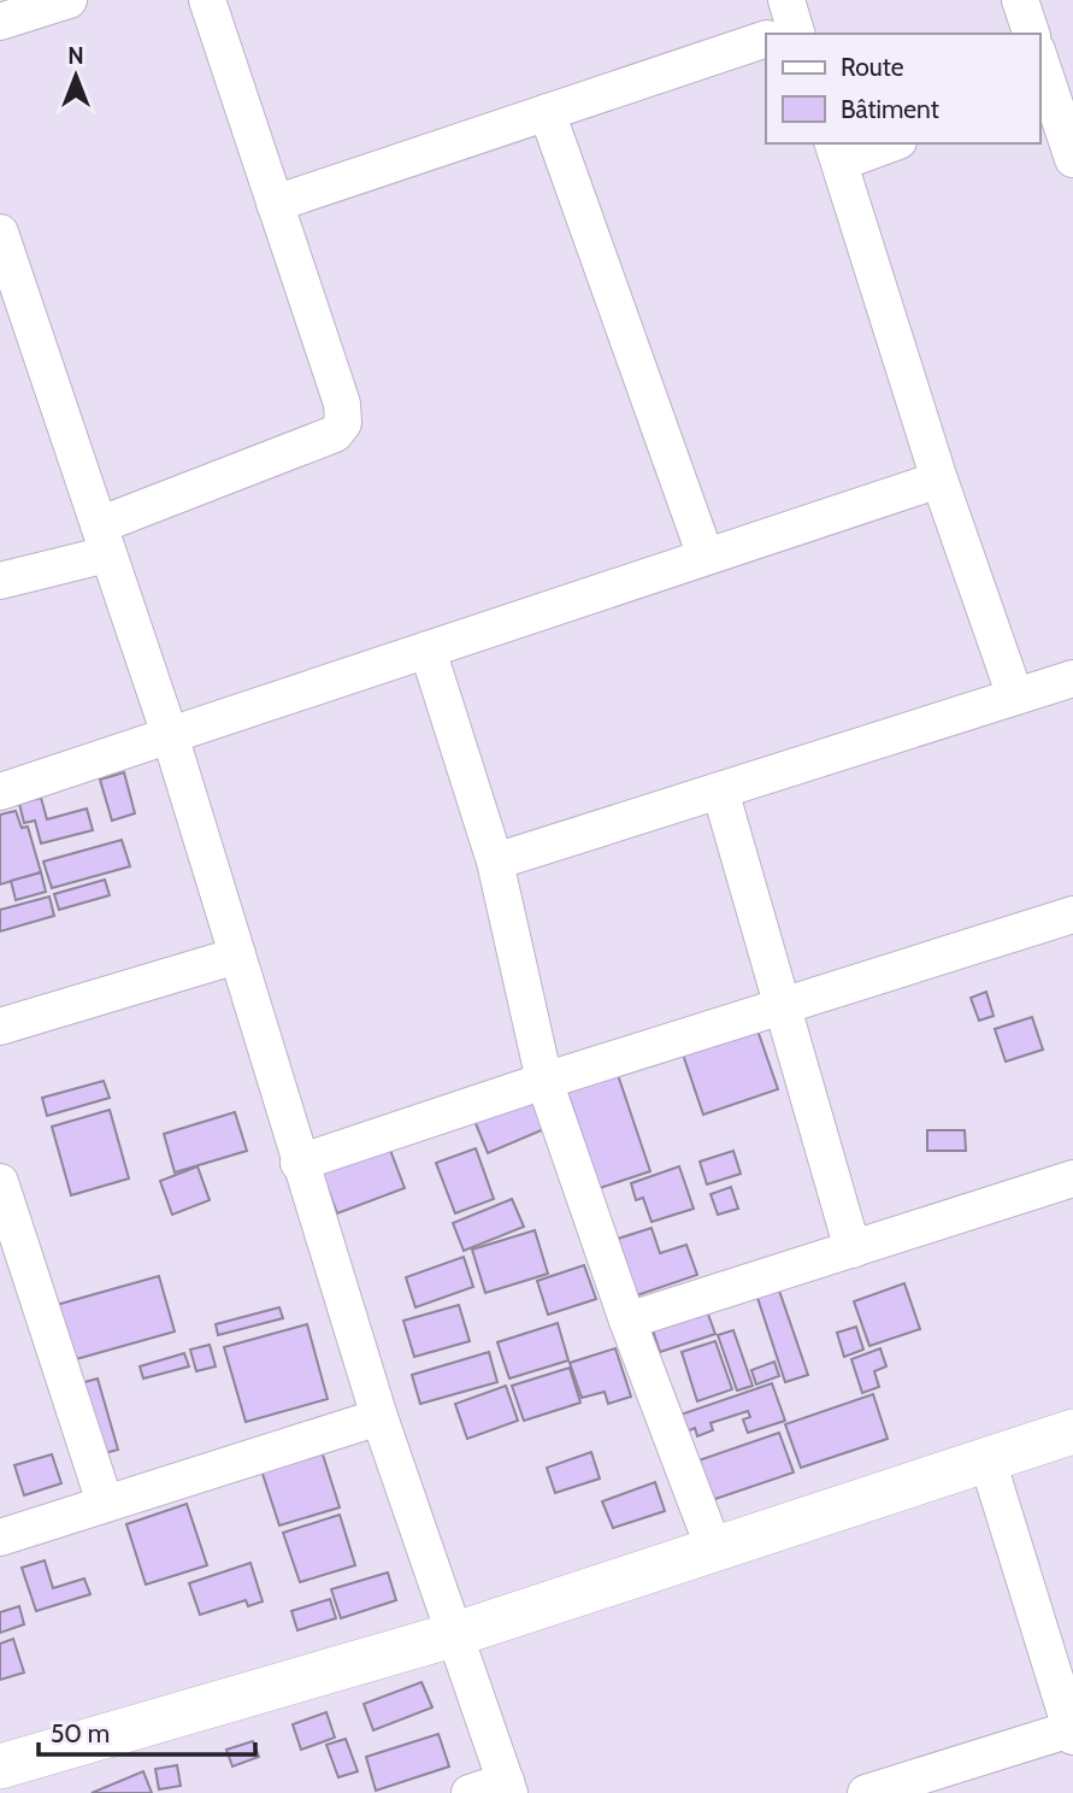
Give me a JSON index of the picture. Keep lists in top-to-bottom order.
{
  "legend": ["Route", "Bâtiment"],
  "scale_bar": "50 m",
  "north": "top"
}
